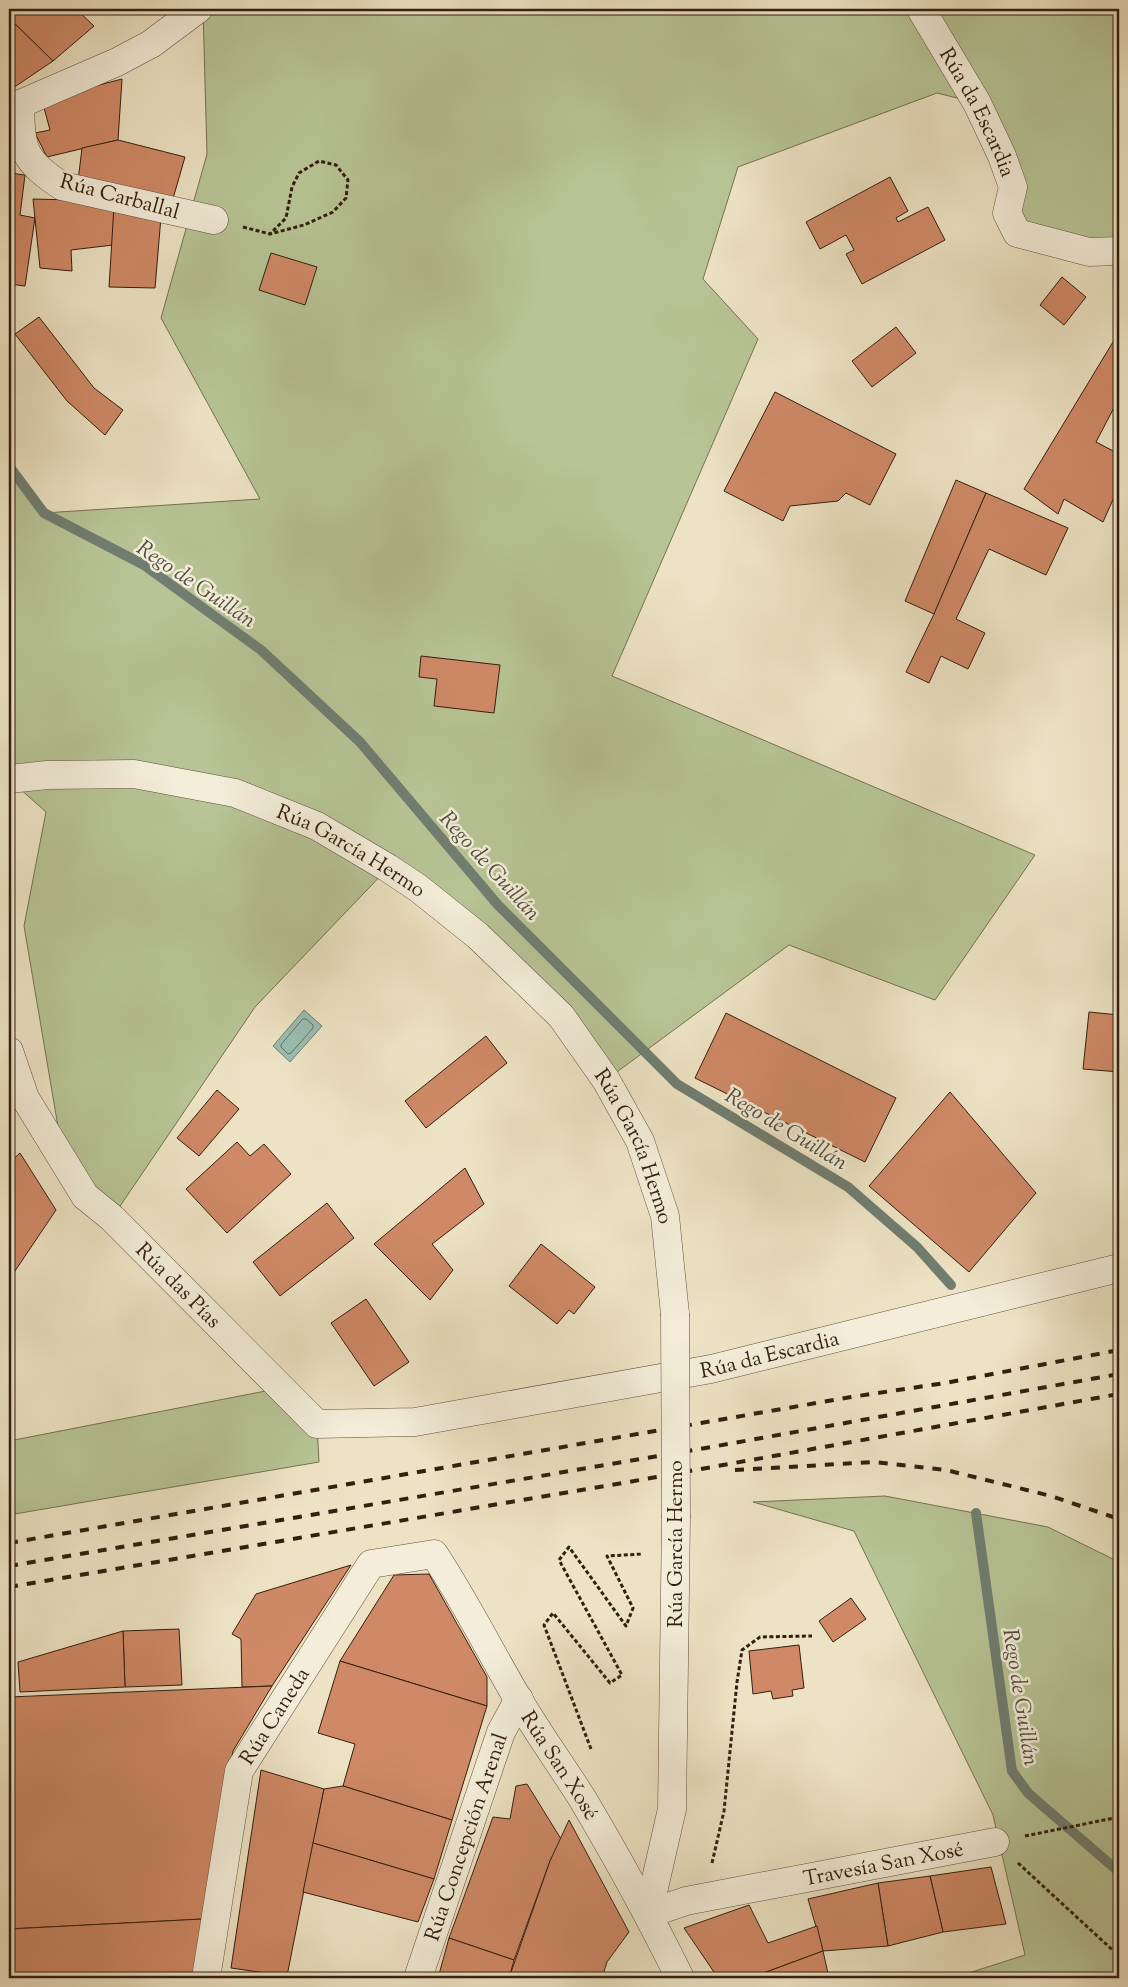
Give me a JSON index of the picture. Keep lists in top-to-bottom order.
{
  "streets": {
    "street": [
      "Rúa da Escardia",
      "Rúa Carballal",
      "Rúa García Hermo",
      "Rúa das Pías",
      "Rúa Caneda",
      "Rúa San Xosé",
      "Rúa Concepción Arenal",
      "Travesía San Xosé"
    ]
  },
  "crossings": [
    ["Rúa da Escardia", "Rúa das Pías"],
    ["Rúa García Hermo", "Rúa San Xosé"],
    ["Rúa García Hermo", "Travesía San Xosé"],
    ["Rúa Caneda", "Rúa San Xosé"],
    ["Rúa San Xosé", "Rúa Concepción Arenal"],
    ["Rúa San Xosé", "Travesía San Xosé"]
  ],
  "water": ["Rego de Guillán"]
}
